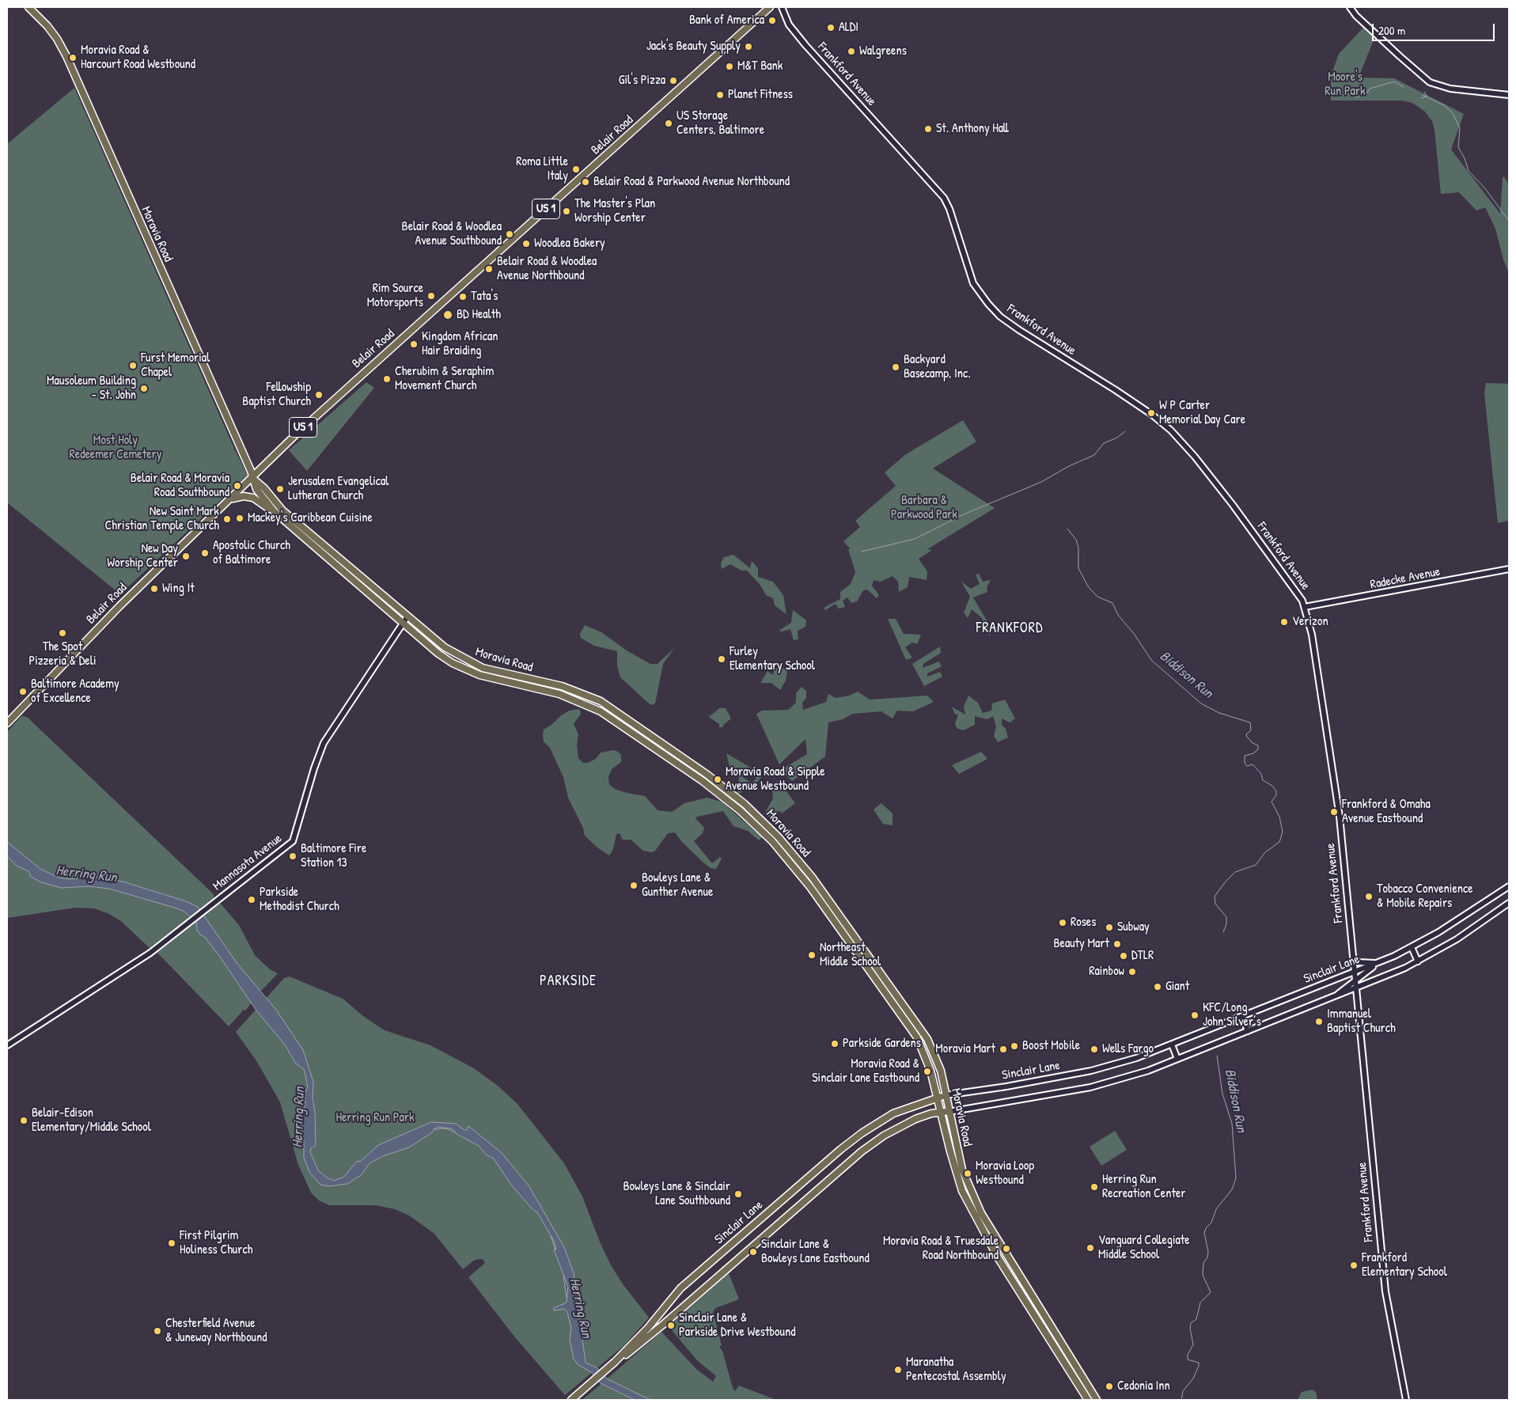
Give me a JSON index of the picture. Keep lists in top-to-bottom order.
{
  "streets": {
    "main road": [
      "Belair Road",
      "US 1",
      "Moravia Road",
      "Sinclair Lane"
    ],
    "street": ["Frankford Avenue", "Radecke Avenue", "Mannasota Avenue"]
  },
  "crossings": [
    ["Frankford Avenue", "Radecke Avenue"],
    ["Frankford Avenue", "Sinclair Lane"],
    ["Belair Road", "Moravia Road"],
    ["Moravia Road", "Mannasota Avenue"],
    ["Moravia Road", "Sinclair Lane"]
  ],
  "districts": ["FRANKFORD", "PARKSIDE"],
  "water": ["Biddison Run", "Herring Run"],
  "parks": [
    "Moore's Run Park",
    "Most Holy Redeemer Cemetery",
    "Barbara & Parkwood Park",
    "Herring Run Park"
  ],
  "places": [
    "Bank of America",
    "ALDI",
    "Jack's Beauty Supply",
    "Walgreens",
    "Moravia Road & Harcourt Road Westbound",
    "M&T Bank",
    "Gil's Pizza",
    "Planet Fitness",
    "US Storage Centers, Baltimore",
    "St. Anthony Hall",
    "Roma Little Italy",
    "Belair Road & Parkwood Avenue Northbound",
    "The Master's Plan Worship Center",
    "Belair Road & Woodlea Avenue Southbound",
    "Woodlea Bakery",
    "Belair Road & Woodlea Avenue Northbound",
    "Rim Source Motorsports",
    "Tata's",
    "BD Health",
    "Kingdom African Hair Braiding",
    "Furst Memorial Chapel",
    "Backyard Basecamp, Inc.",
    "Cherubim & Seraphim Movement Church",
    "Mausoleum Building - St. John",
    "Fellowship Baptist Church",
    "W P Carter Memorial Day Care",
    "Belair Road & Moravia Road Southbound",
    "Jerusalem Evangelical Lutheran Church",
    "Mackey's Caribbean Cuisine",
    "New Saint Mark Christian Temple Church",
    "Apostolic Church of Baltimore",
    "New Day Worship Center",
    "Wing It",
    "Verizon",
    "The Spot Pizzeria & Deli",
    "Furley Elementary School",
    "Baltimore Academy of Excellence",
    "Moravia Road & Sipple Avenue Westbound",
    "Frankford & Omaha Avenue Eastbound",
    "Baltimore Fire Station 13",
    "Bowleys Lane & Gunther Avenue",
    "Tobacco Convenience & Mobile Repairs",
    "Parkside Methodist Church",
    "Roses",
    "Subway",
    "Beauty Mart",
    "Northeast Middle School",
    "DTLR",
    "Rainbow",
    "Giant",
    "KFC/Long John Silver’s",
    "Immanuel Baptist Church",
    "Parkside Gardens",
    "Boost Mobile",
    "Moravia Mart",
    "Wells Fargo",
    "Moravia Road & Sinclair Lane Eastbound",
    "Belair-Edison Elementary/Middle School",
    "Moravia Loop Westbound",
    "Herring Run Recreation Center",
    "Bowleys Lane & Sinclair Lane Southbound",
    "First Pilgrim Holiness Church",
    "Vanguard Collegiate Middle School",
    "Moravia Road & Truesdale Road Northbound",
    "Sinclair Lane & Bowleys Lane Eastbound",
    "Frankford Elementary School",
    "Sinclair Lane & Parkside Drive Westbound",
    "Chesterfield Avenue & Juneway Northbound",
    "Maranatha Pentecostal Assembly",
    "Cedonia Inn"
  ],
  "scale_bar": "200 m"
}
